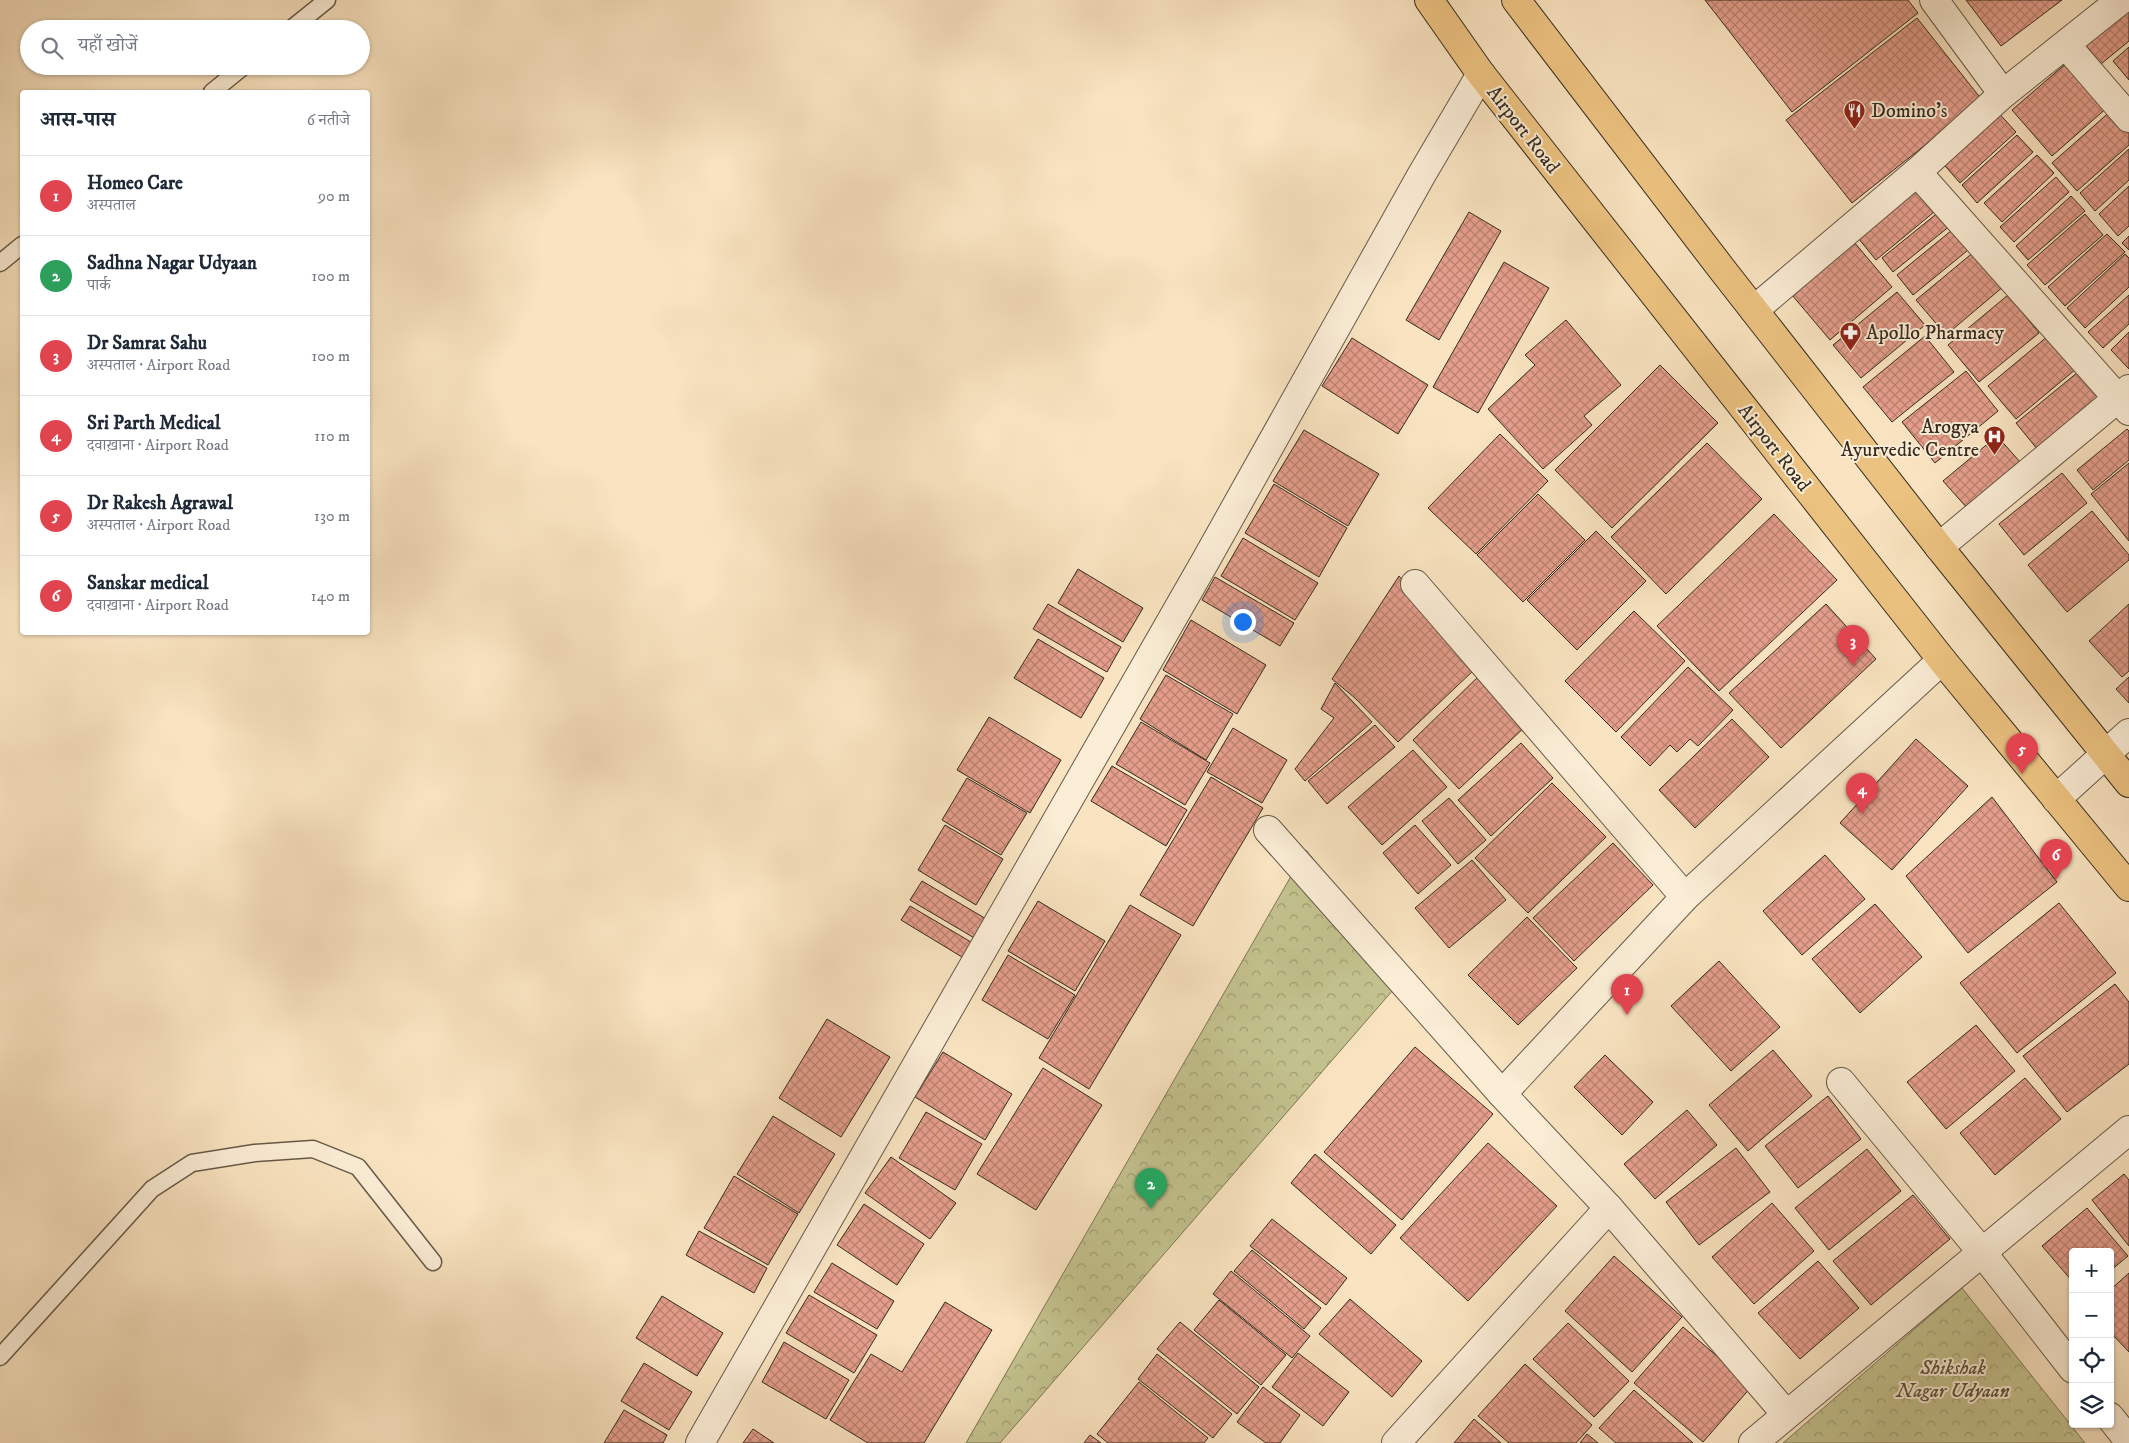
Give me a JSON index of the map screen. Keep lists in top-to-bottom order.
{
  "streets": {
    "main road": ["Airport Road"]
  },
  "parks": ["Shikshak Nagar Udyaan"],
  "places": {
    "restaurant": ["Domino's"],
    "pharmacy": ["Apollo Pharmacy"],
    "hospital": ["Arogya Ayurvedic Centre"]
  },
  "page": {
    "search": "यहाँ खोजें",
    "heading": ["आस-पास", "6 नतीजे"],
    "list": [
      {
        "mark": "1",
        "name": "Homeo Care",
        "note": "अस्पताल",
        "value": "90 m"
      },
      {
        "mark": "2",
        "name": "Sadhna Nagar Udyaan",
        "note": "पार्क",
        "value": "100 m"
      },
      {
        "mark": "3",
        "name": "Dr Samrat Sahu",
        "note": "अस्पताल · Airport Road",
        "value": "100 m"
      },
      {
        "mark": "4",
        "name": "Sri Parth Medical",
        "note": "दवाख़ाना · Airport Road",
        "value": "110 m"
      },
      {
        "mark": "5",
        "name": "Dr Rakesh Agrawal",
        "note": "अस्पताल · Airport Road",
        "value": "130 m"
      },
      {
        "mark": "6",
        "name": "Sanskar medical",
        "note": "दवाख़ाना · Airport Road",
        "value": "140 m"
      }
    ],
    "pins": [
      "3",
      "5",
      "4",
      "6",
      "1",
      "2"
    ],
    "map_buttons": ["+", "−"]
  }
}
